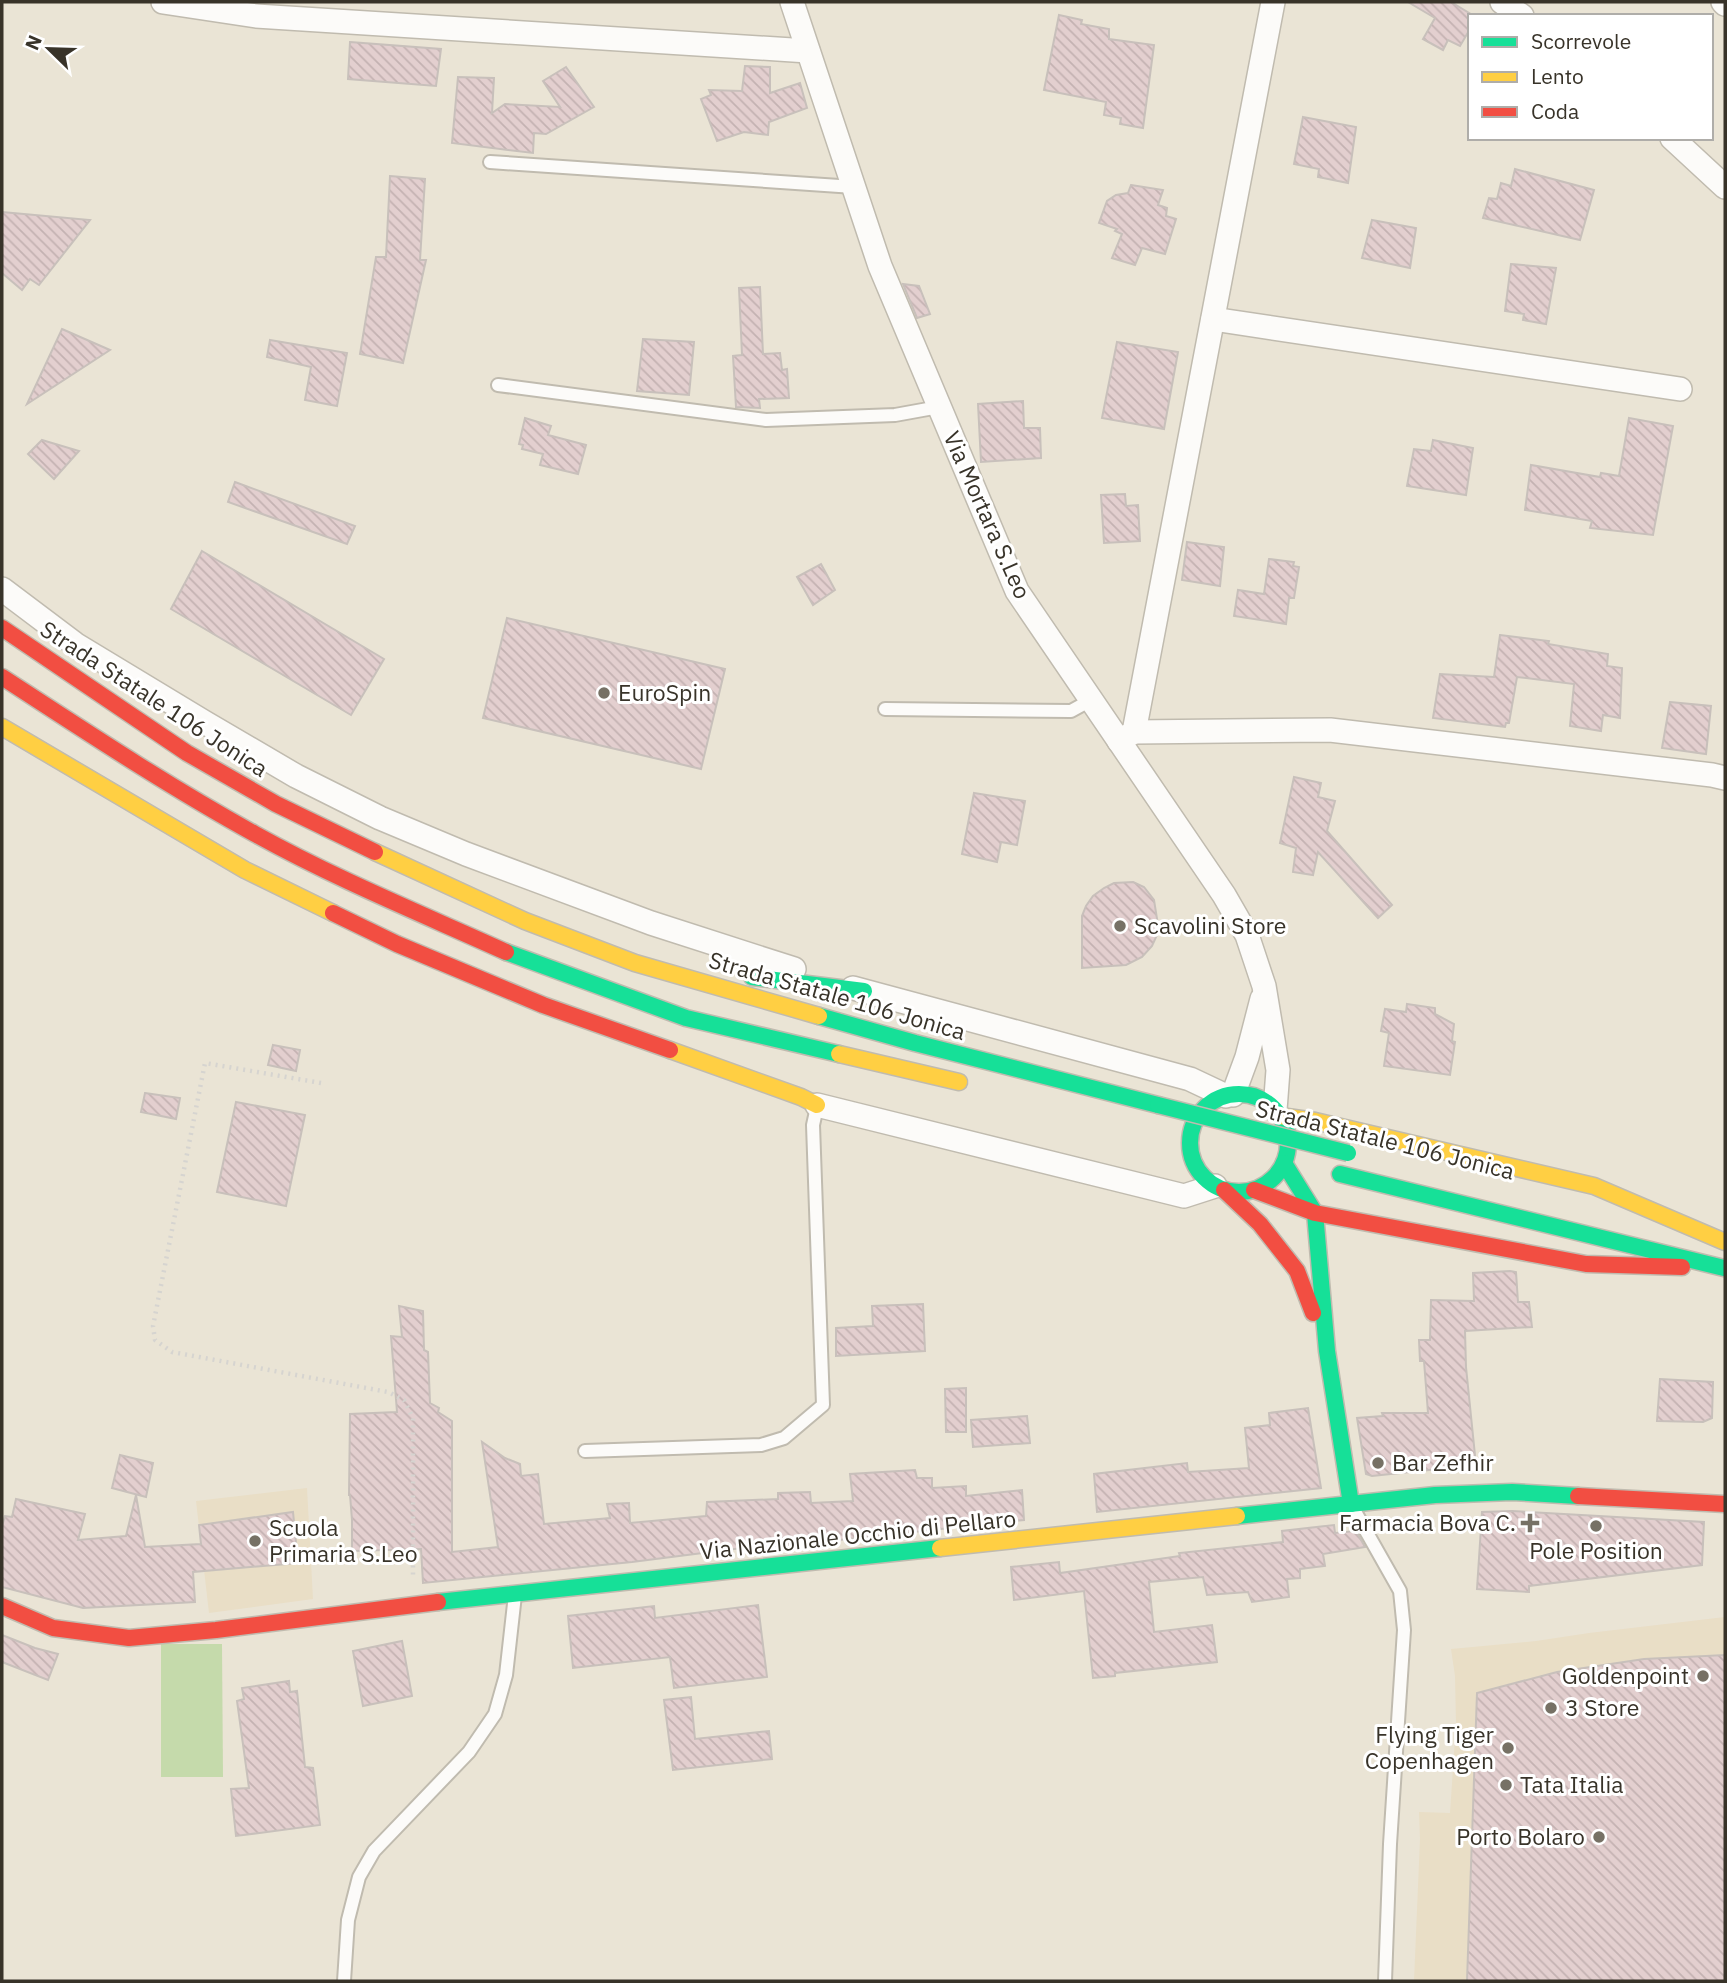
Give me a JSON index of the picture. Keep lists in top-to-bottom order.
{
  "streets": {
    "main road": ["Strada Statale 106 Jonica", "Via Nazionale Occhio di Pellaro"],
    "street": ["Via Mortara S.Leo"]
  },
  "places": {
    "other": [
      "EuroSpin",
      "Scavolini Store",
      "Bar Zefhir",
      "Pole Position",
      "Scuola Primaria S.Leo",
      "Goldenpoint",
      "3 Store",
      "Flying Tiger Copenhagen",
      "Tata Italia",
      "Porto Bolaro"
    ],
    "health": ["Farmacia Bova C."]
  },
  "legend": ["Scorrevole", "Lento", "Coda"],
  "north": "top left"
}
